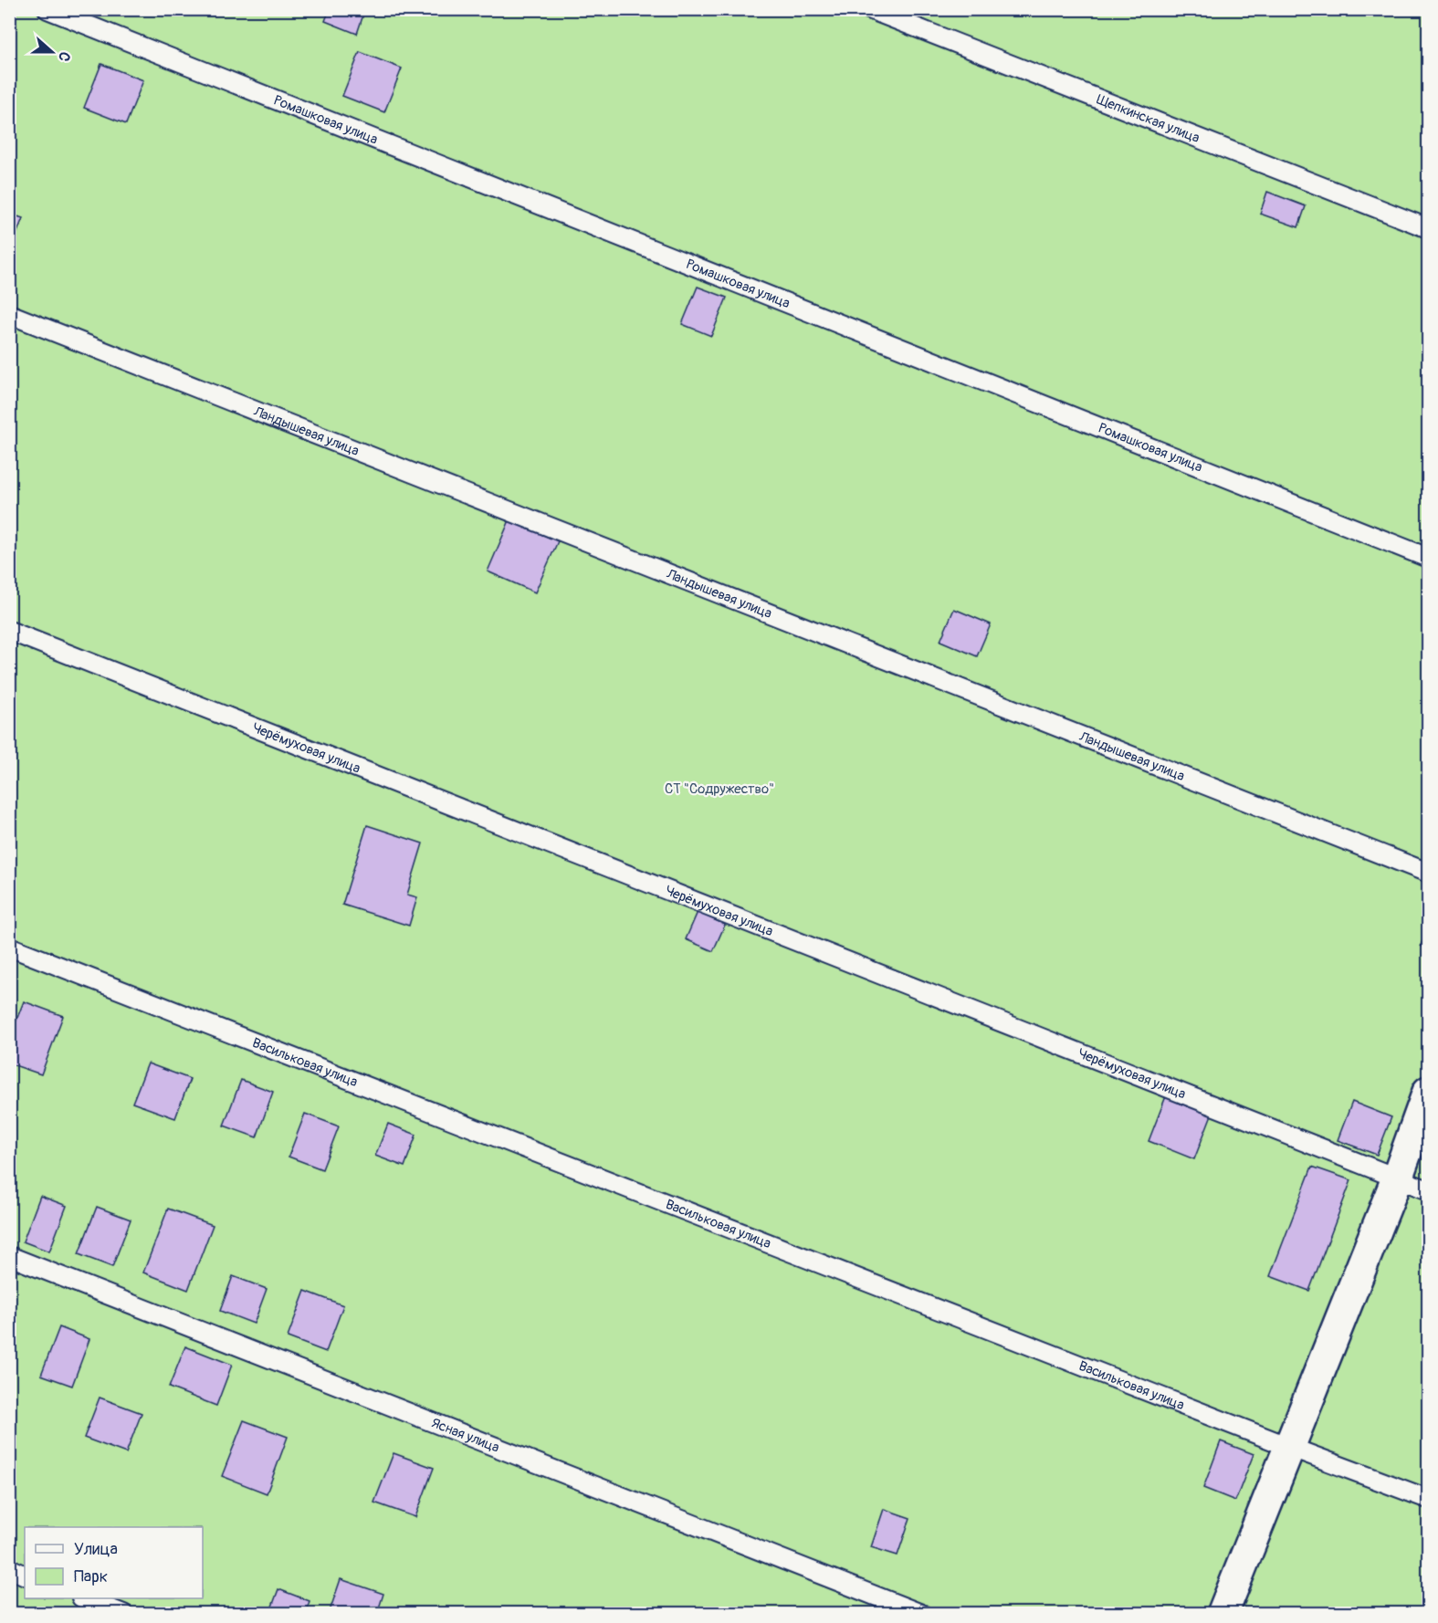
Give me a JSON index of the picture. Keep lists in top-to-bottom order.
{
  "streets": {
    "lane": [
      "Щепкинская улица",
      "Ромашковая улица",
      "Ландышевая улица",
      "Черёмуховая улица",
      "Васильковая улица",
      "Ясная улица"
    ]
  },
  "parks": ["СТ \"Содружество\""],
  "legend": ["Улица", "Парк"],
  "north": "right"
}
